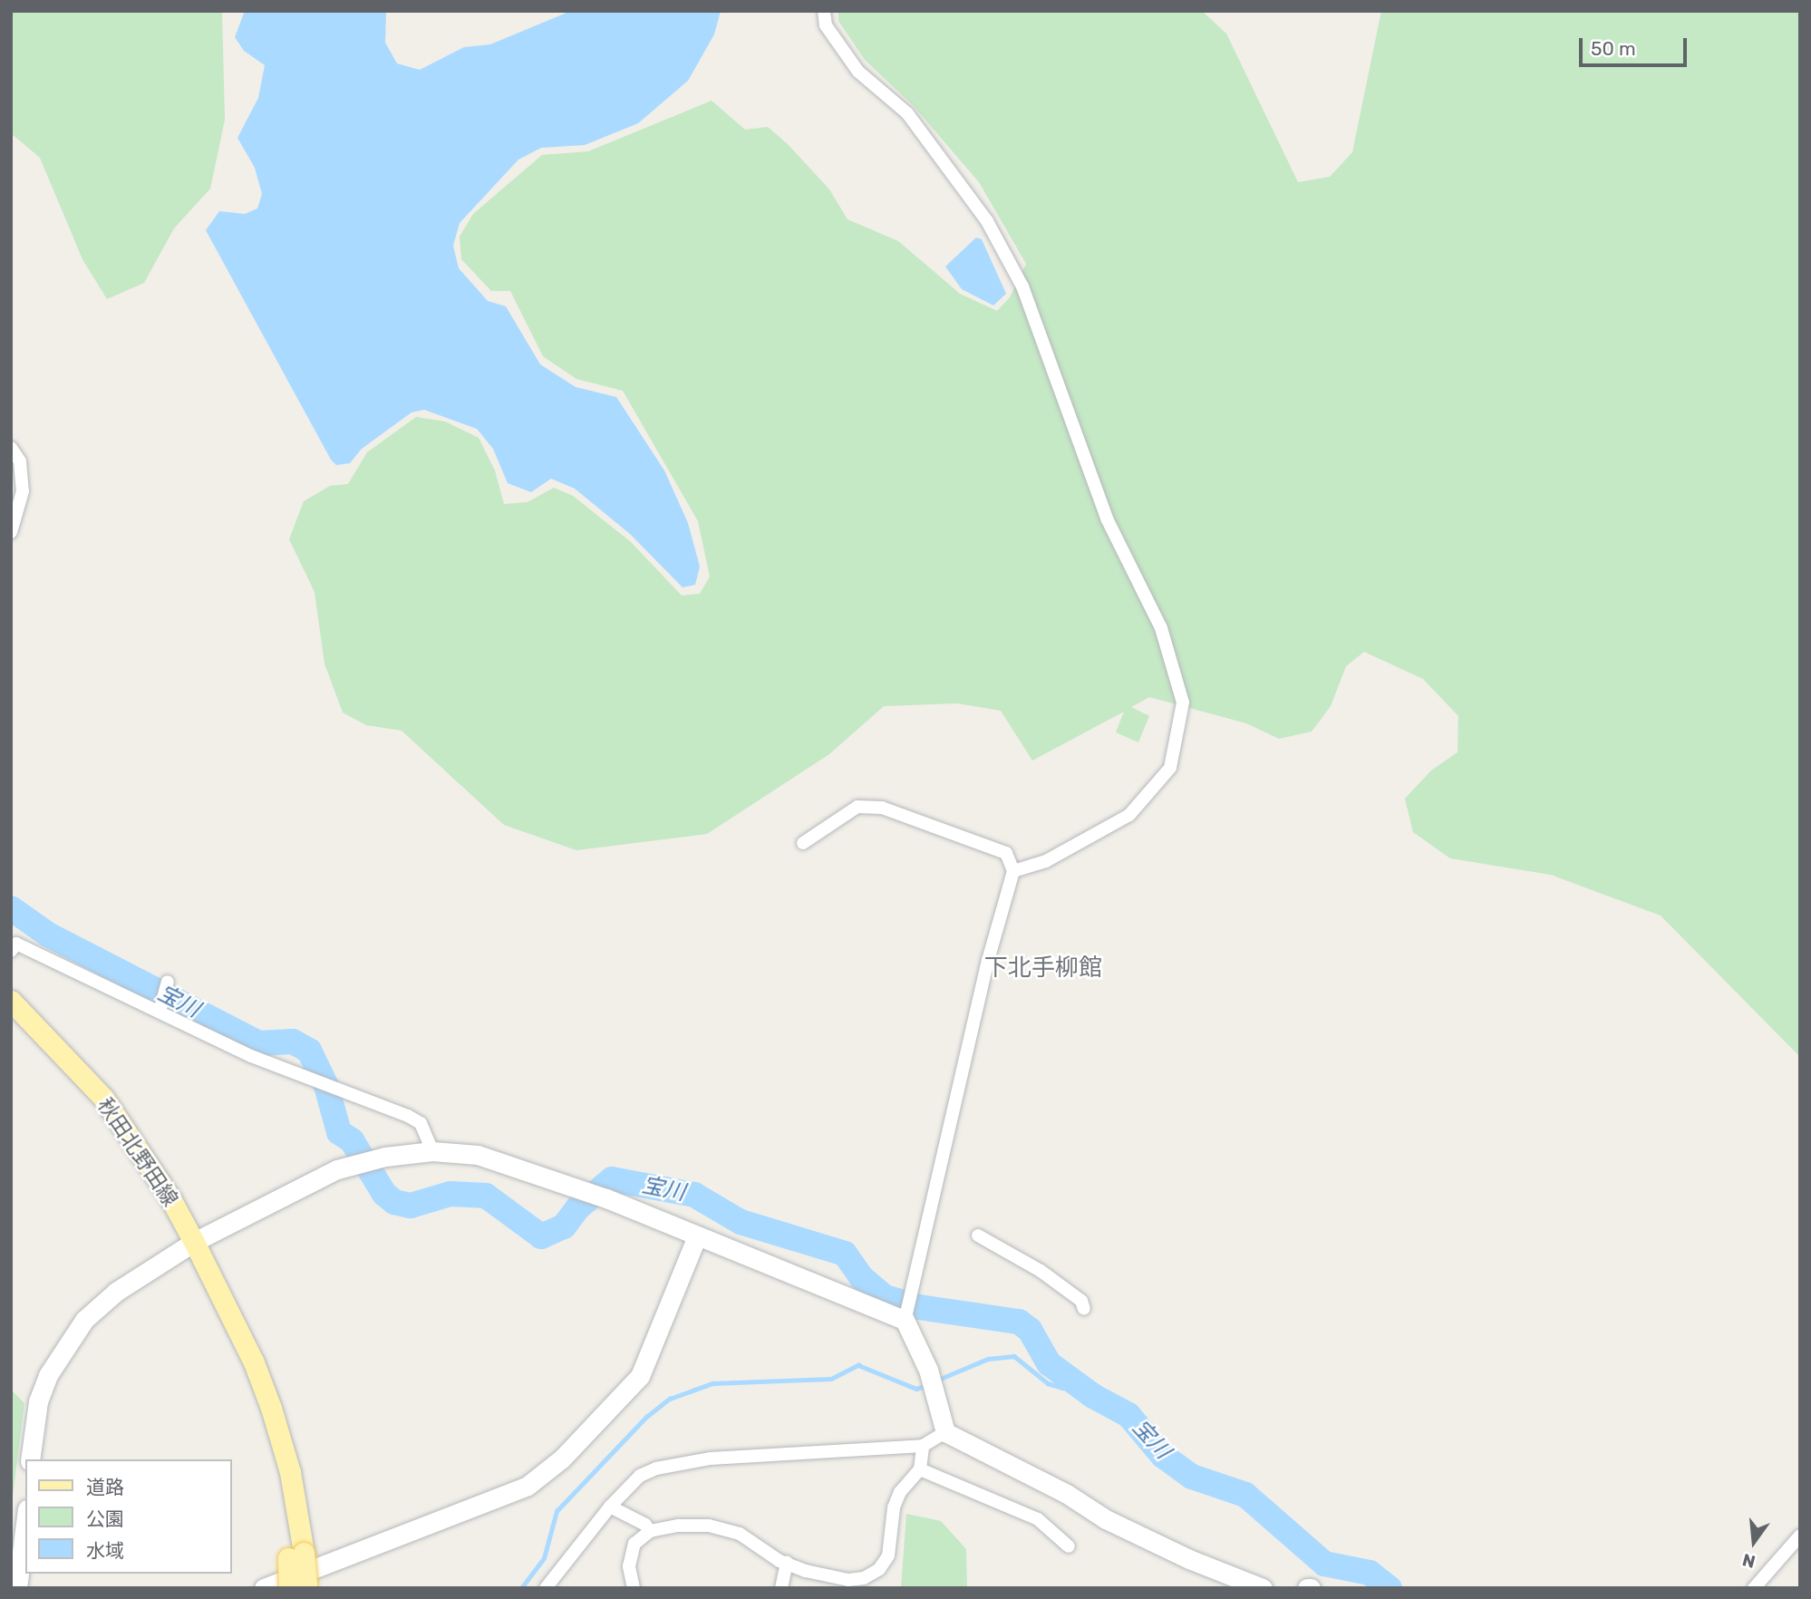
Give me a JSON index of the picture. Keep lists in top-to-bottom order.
{
  "streets": {
    "main road": ["秋田北野田線"]
  },
  "districts": ["下北手柳館"],
  "water": ["宝川"],
  "legend": ["道路", "公園", "水域"],
  "scale_bar": "50 m",
  "north": "bottom"
}
